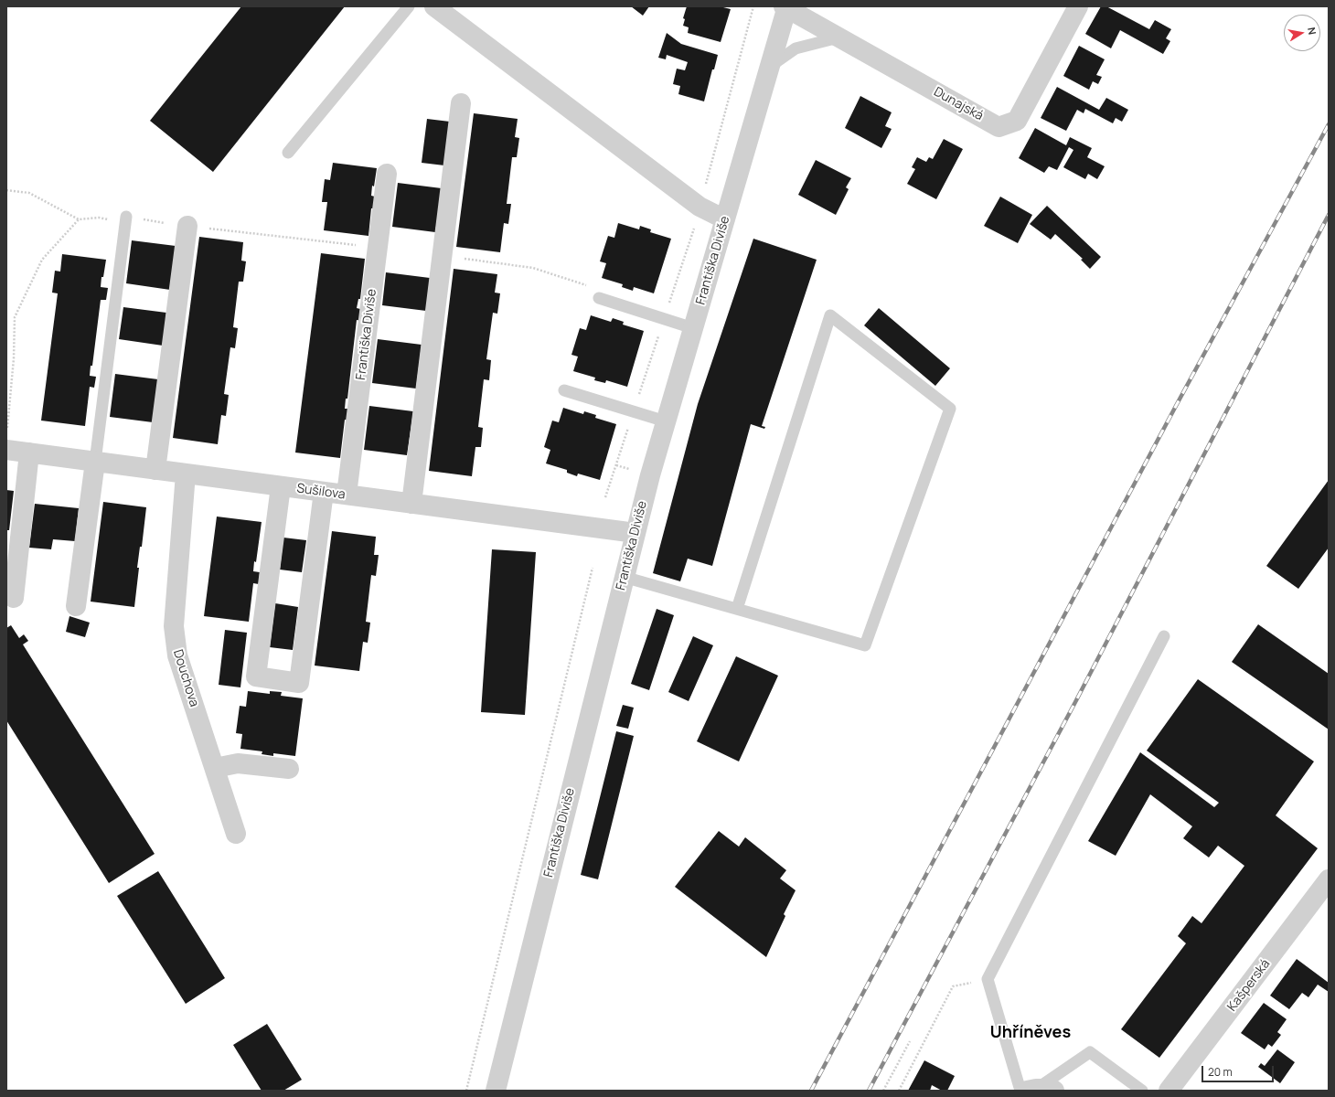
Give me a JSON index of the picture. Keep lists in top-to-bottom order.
{
  "streets": {
    "street": [
      "Dunajská",
      "Františka Diviše",
      "Sušilova",
      "Douchova",
      "Kašperská"
    ]
  },
  "crossings": [
    ["Dunajská", "Františka Diviše"],
    ["Františka Diviše", "Sušilova"],
    ["Sušilova", "Douchova"]
  ],
  "districts": ["Uhříněves"],
  "scale_bar": "20 m",
  "north": "right"
}
